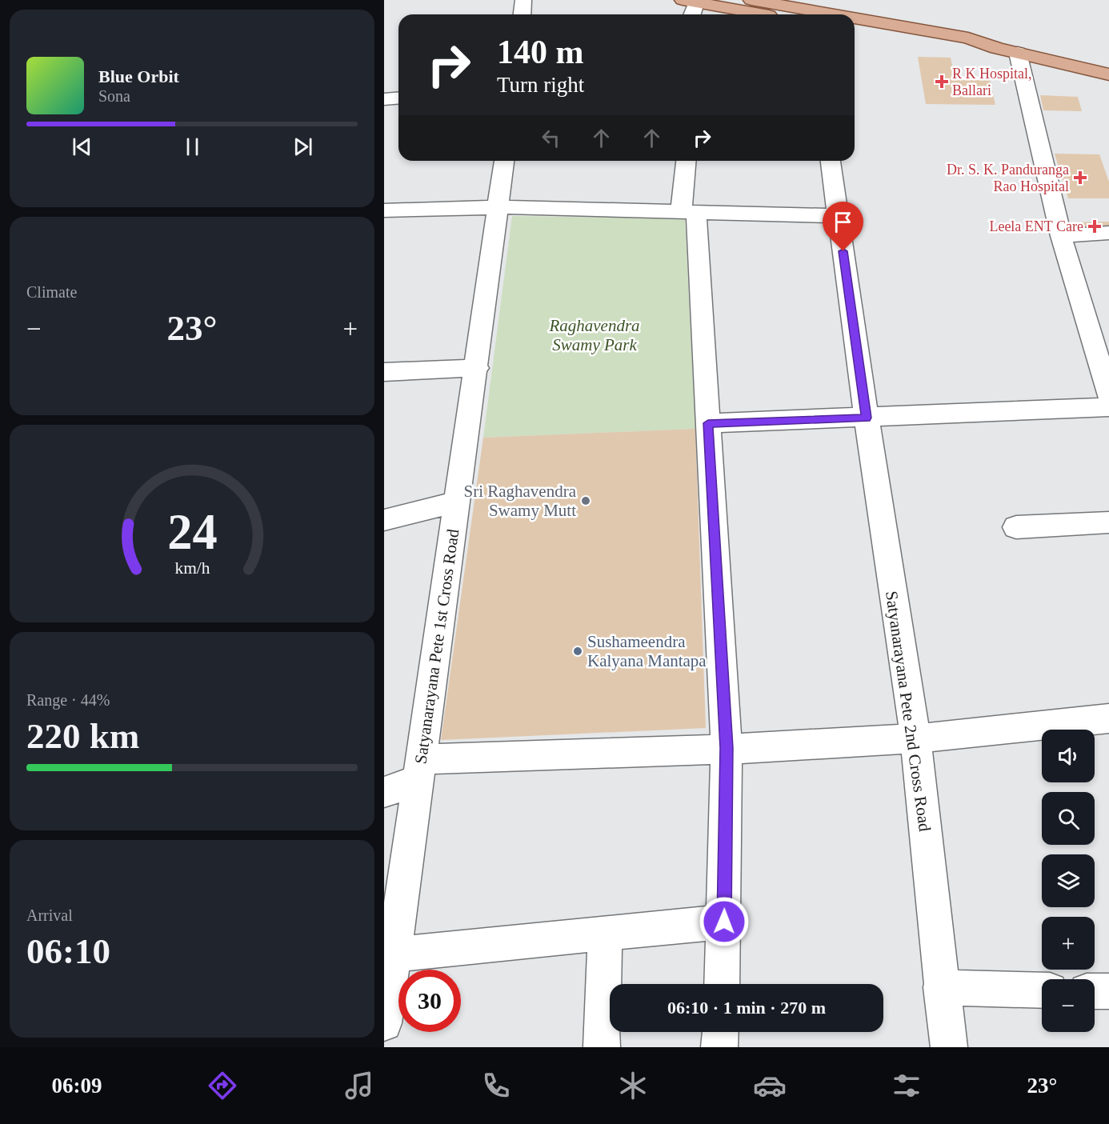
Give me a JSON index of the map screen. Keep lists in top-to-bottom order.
{
  "streets": {
    "street": ["Satyanarayana Pete 1st Cross Road", "Satyanarayana Pete 2nd Cross Road"]
  },
  "parks": ["Raghavendra Swamy Park"],
  "places": {
    "health": ["R K Hospital, Ballari", "Dr. S. K. Panduranga Rao Hospital", "Leela ENT Care"],
    "other": ["Sri Raghavendra Swamy Mutt", "Sushameendra Kalyana Mantapa"]
  },
  "page": {
    "turn": ["140 m", "Turn right"],
    "song": ["Blue Orbit", "Sona"],
    "tile": [
      "Climate",
      ["Range · 44%", "220 km"],
      ["Arrival", "06:10"]
    ],
    "heat": ["−", "23°", "+"],
    "map_buttons": ["+", "−"],
    "limit": "30",
    "trip": "06:10 · 1 min · 270 m",
    "tabs": ["06:09", "23°"],
    "gauge": ["24", "km/h"]
  }
}
